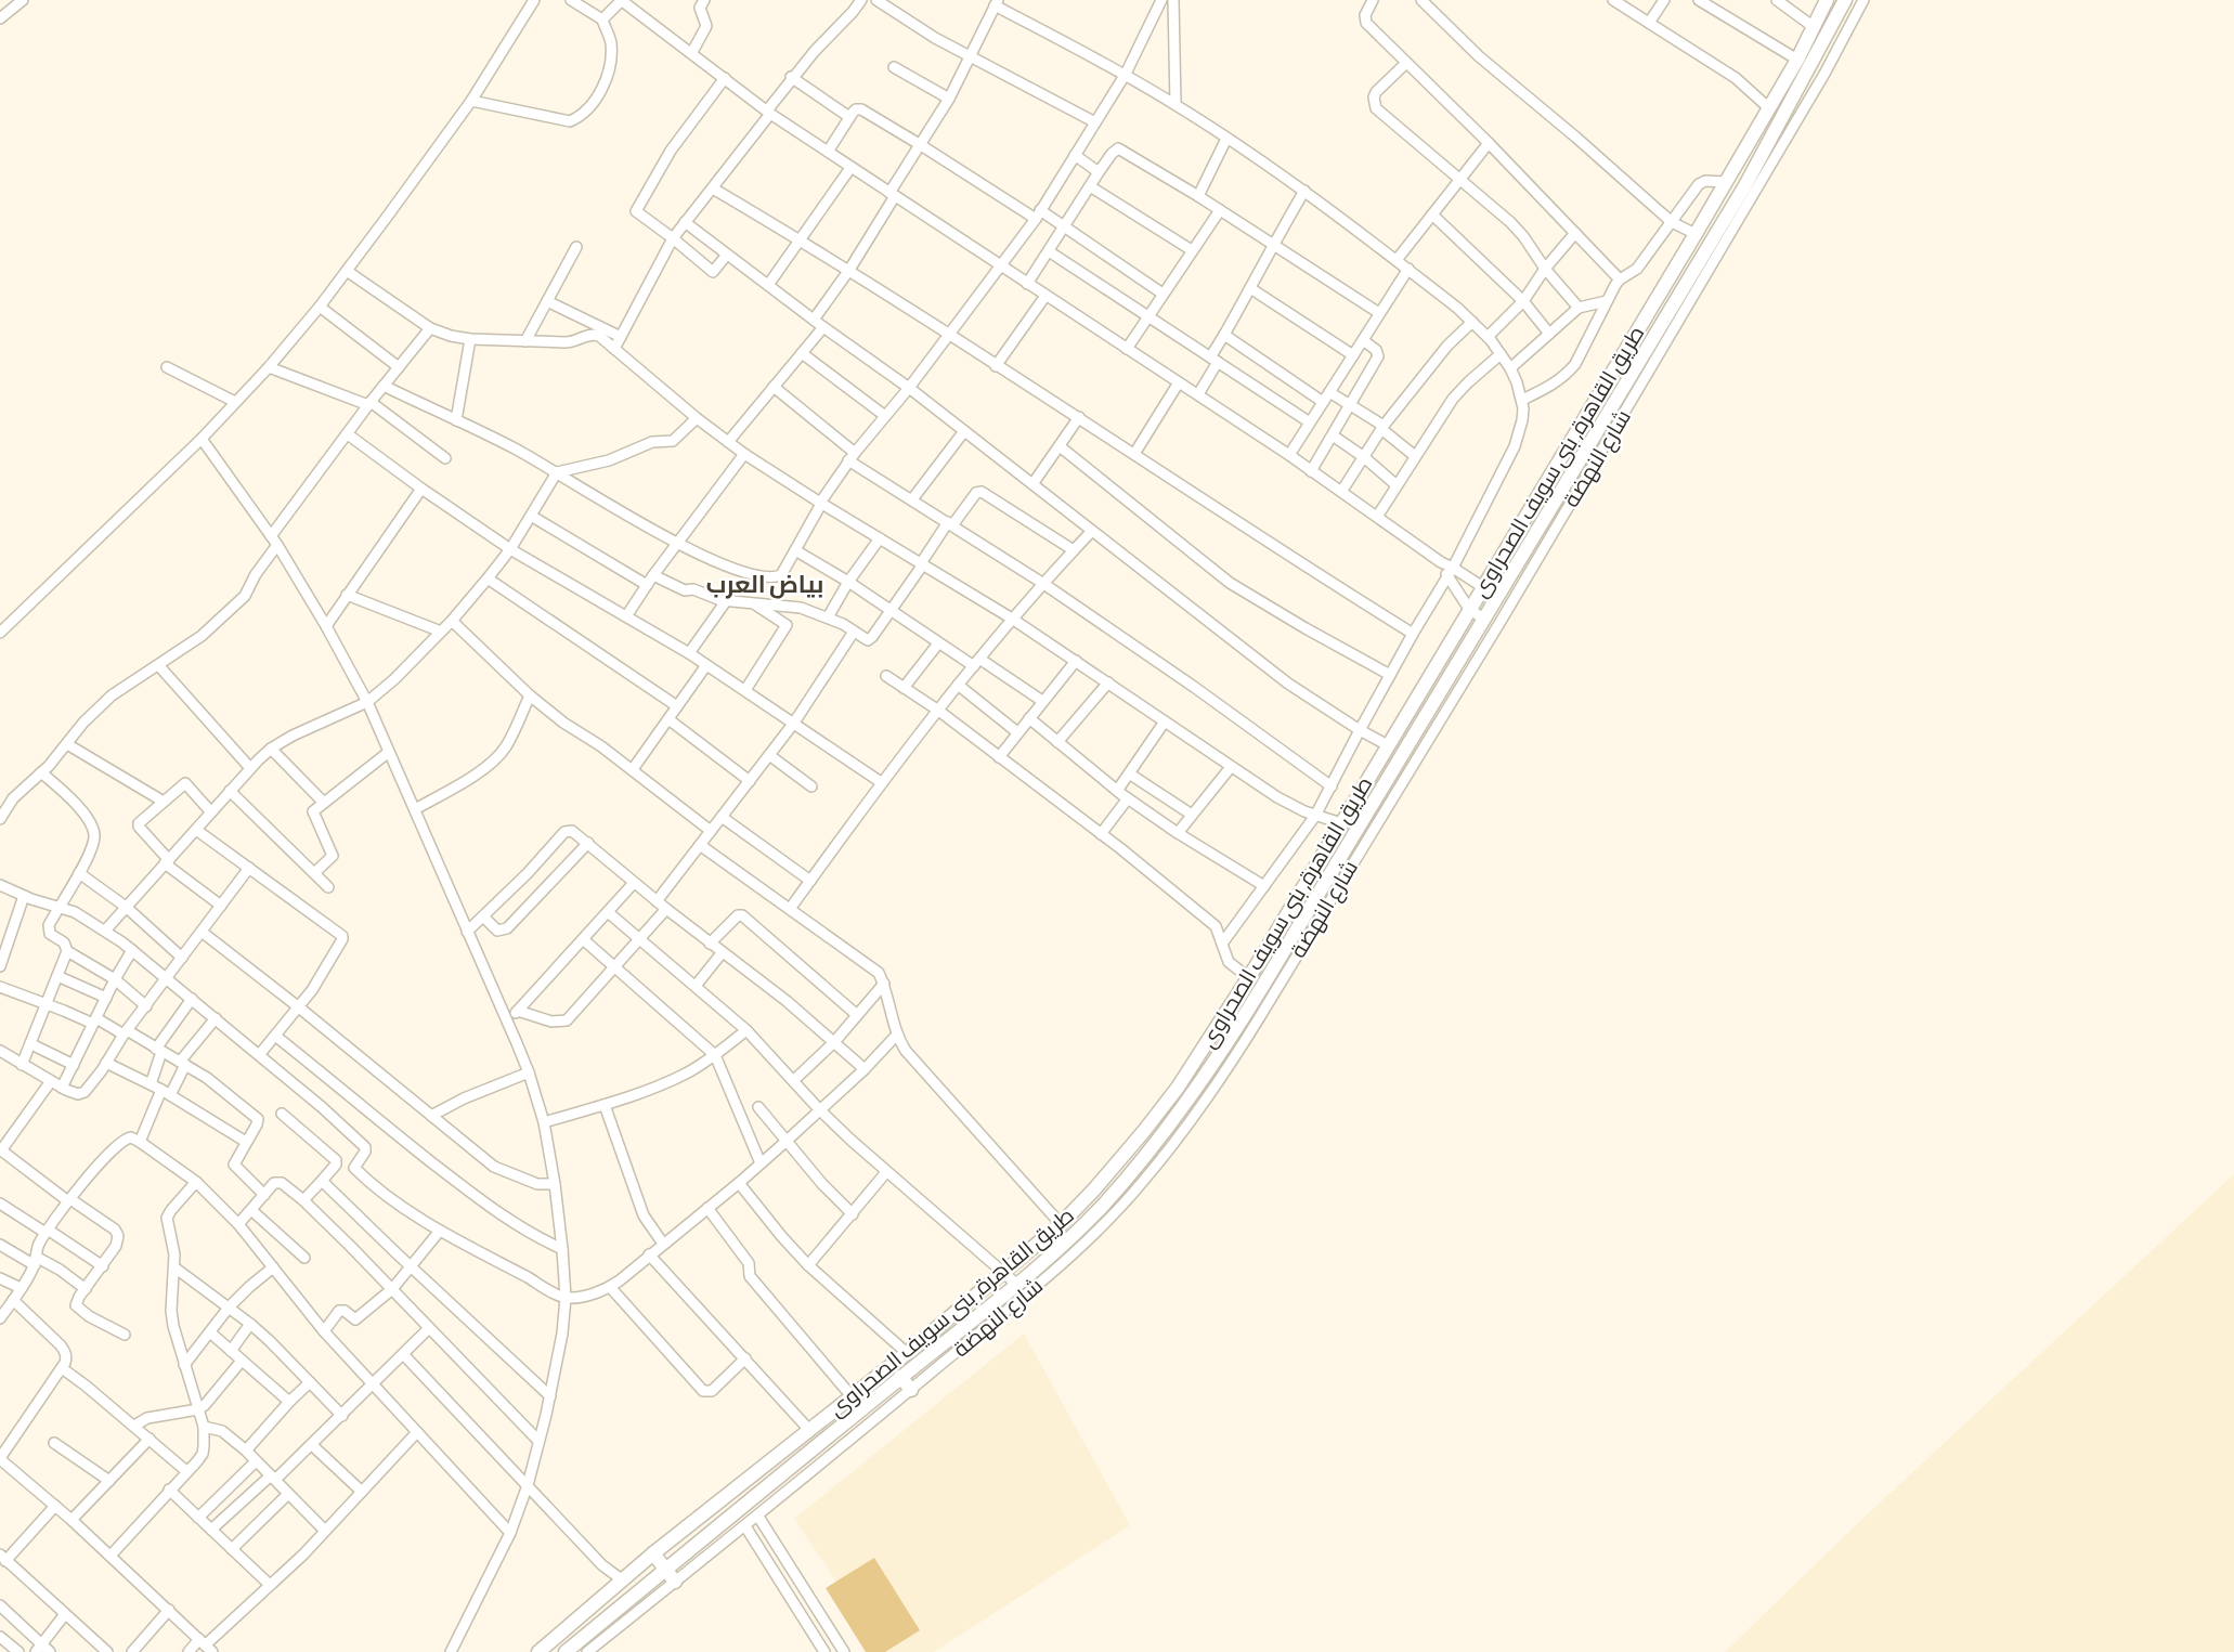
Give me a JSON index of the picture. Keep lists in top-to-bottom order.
{
  "streets": {
    "main road": ["طريق القاهرة, بنى سويف الصحراوى"],
    "street": ["شارع النهضة"]
  },
  "crossings": [
    ["شارع النهضة", "طريق القاهرة, بنى سويف الصحراوى"]
  ],
  "districts": ["بياض العرب"]
}
